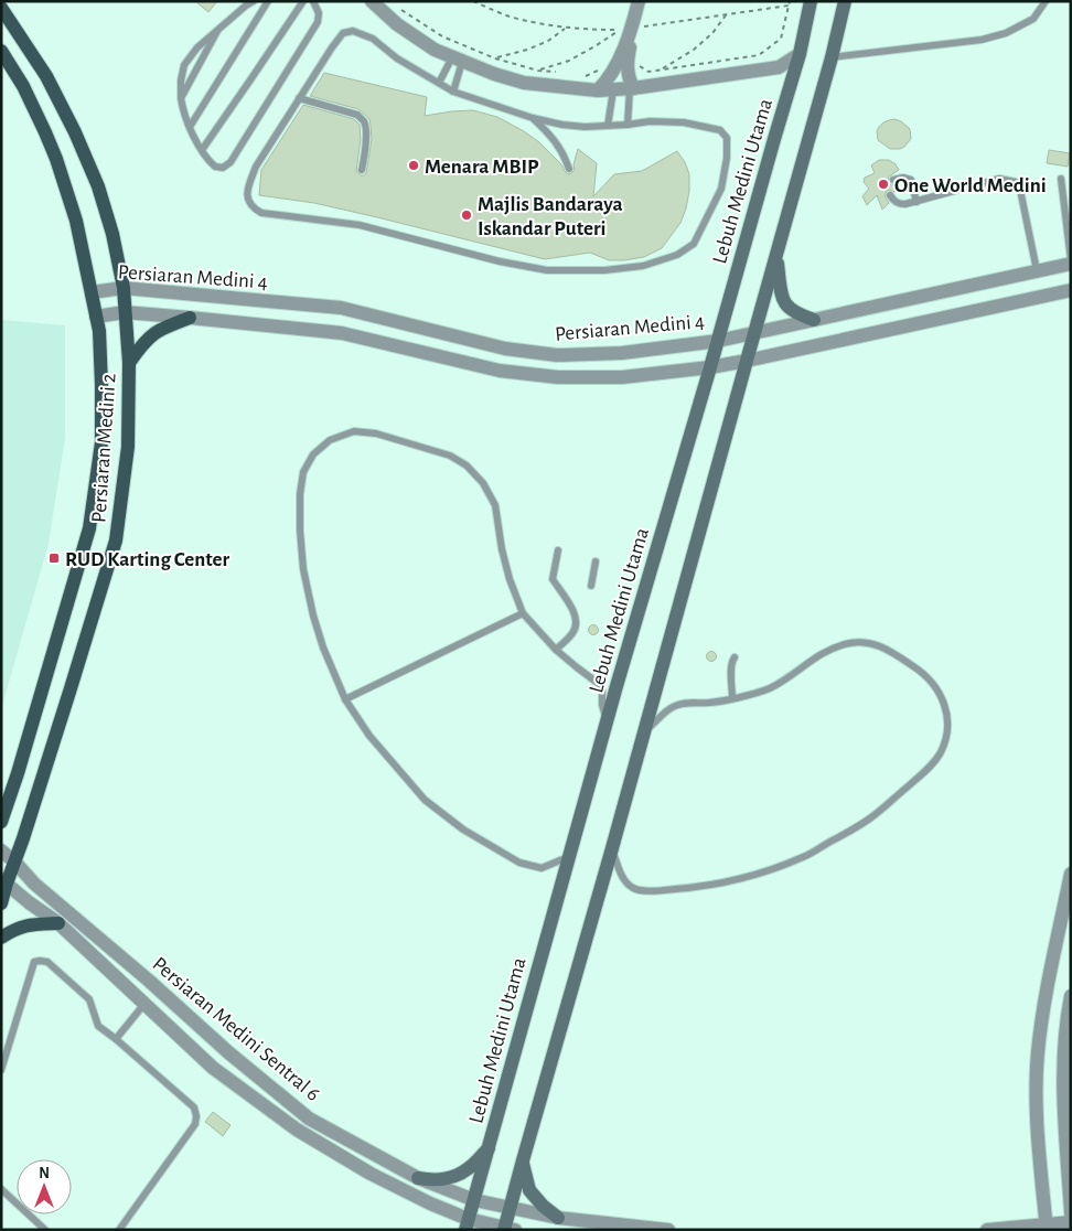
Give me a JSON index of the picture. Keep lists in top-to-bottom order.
{
  "streets": {
    "main road": ["Lebuh Medini Utama", "Persiaran Medini 2"],
    "street": ["Persiaran Medini 4", "Persiaran Medini Sentral 6"]
  },
  "crossings": [
    ["Lebuh Medini Utama", "Persiaran Medini 4"],
    ["Lebuh Medini Utama", "Persiaran Medini Sentral 6"],
    ["Persiaran Medini 4", "Persiaran Medini 2"],
    ["Persiaran Medini 2", "Persiaran Medini Sentral 6"]
  ],
  "places": {
    "other": ["Menara MBIP", "One World Medini", "Majlis Bandaraya Iskandar Puteri"],
    "transit": ["RUD Karting Center"]
  },
  "north": "top"
}
